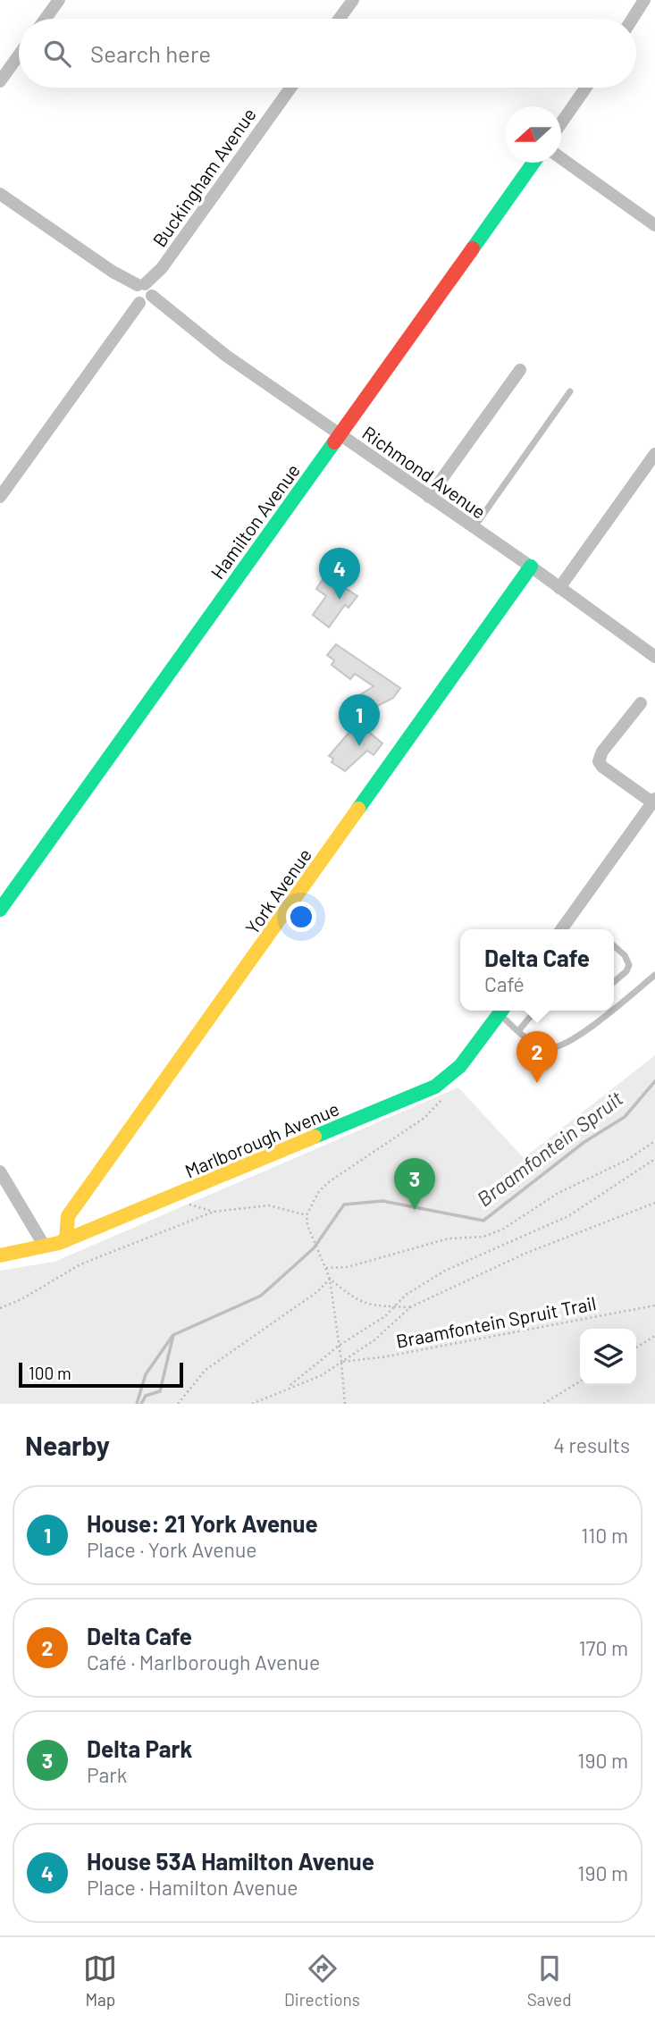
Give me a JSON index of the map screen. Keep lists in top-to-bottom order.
{
  "streets": {
    "street": [
      "Buckingham Avenue",
      "Richmond Avenue",
      "Hamilton Avenue",
      "York Avenue",
      "Marlborough Avenue"
    ],
    "path": ["Braamfontein Spruit Trail"]
  },
  "crossings": [
    ["Buckingham Avenue", "Richmond Avenue"],
    ["Richmond Avenue", "Hamilton Avenue"],
    ["Richmond Avenue", "York Avenue"],
    ["York Avenue", "Marlborough Avenue"]
  ],
  "water": ["Braamfontein Spruit"],
  "scale_bar": "100 m",
  "north": "left",
  "page": {
    "search": "Search here",
    "pins": [
      "4",
      "1",
      "2",
      "3"
    ],
    "popup": ["Delta Cafe", "Café"],
    "scale": "100 m",
    "heading": ["Nearby", "4 results"],
    "list": [
      {
        "mark": "1",
        "name": "House: 21 York Avenue",
        "note": "Place · York Avenue",
        "value": "110 m"
      },
      {
        "mark": "2",
        "name": "Delta Cafe",
        "note": "Café · Marlborough Avenue",
        "value": "170 m"
      },
      {
        "mark": "3",
        "name": "Delta Park",
        "note": "Park",
        "value": "190 m"
      },
      {
        "mark": "4",
        "name": "House 53A Hamilton Avenue",
        "note": "Place · Hamilton Avenue",
        "value": "190 m"
      }
    ],
    "nav": ["Map", "Directions", "Saved"]
  }
}
